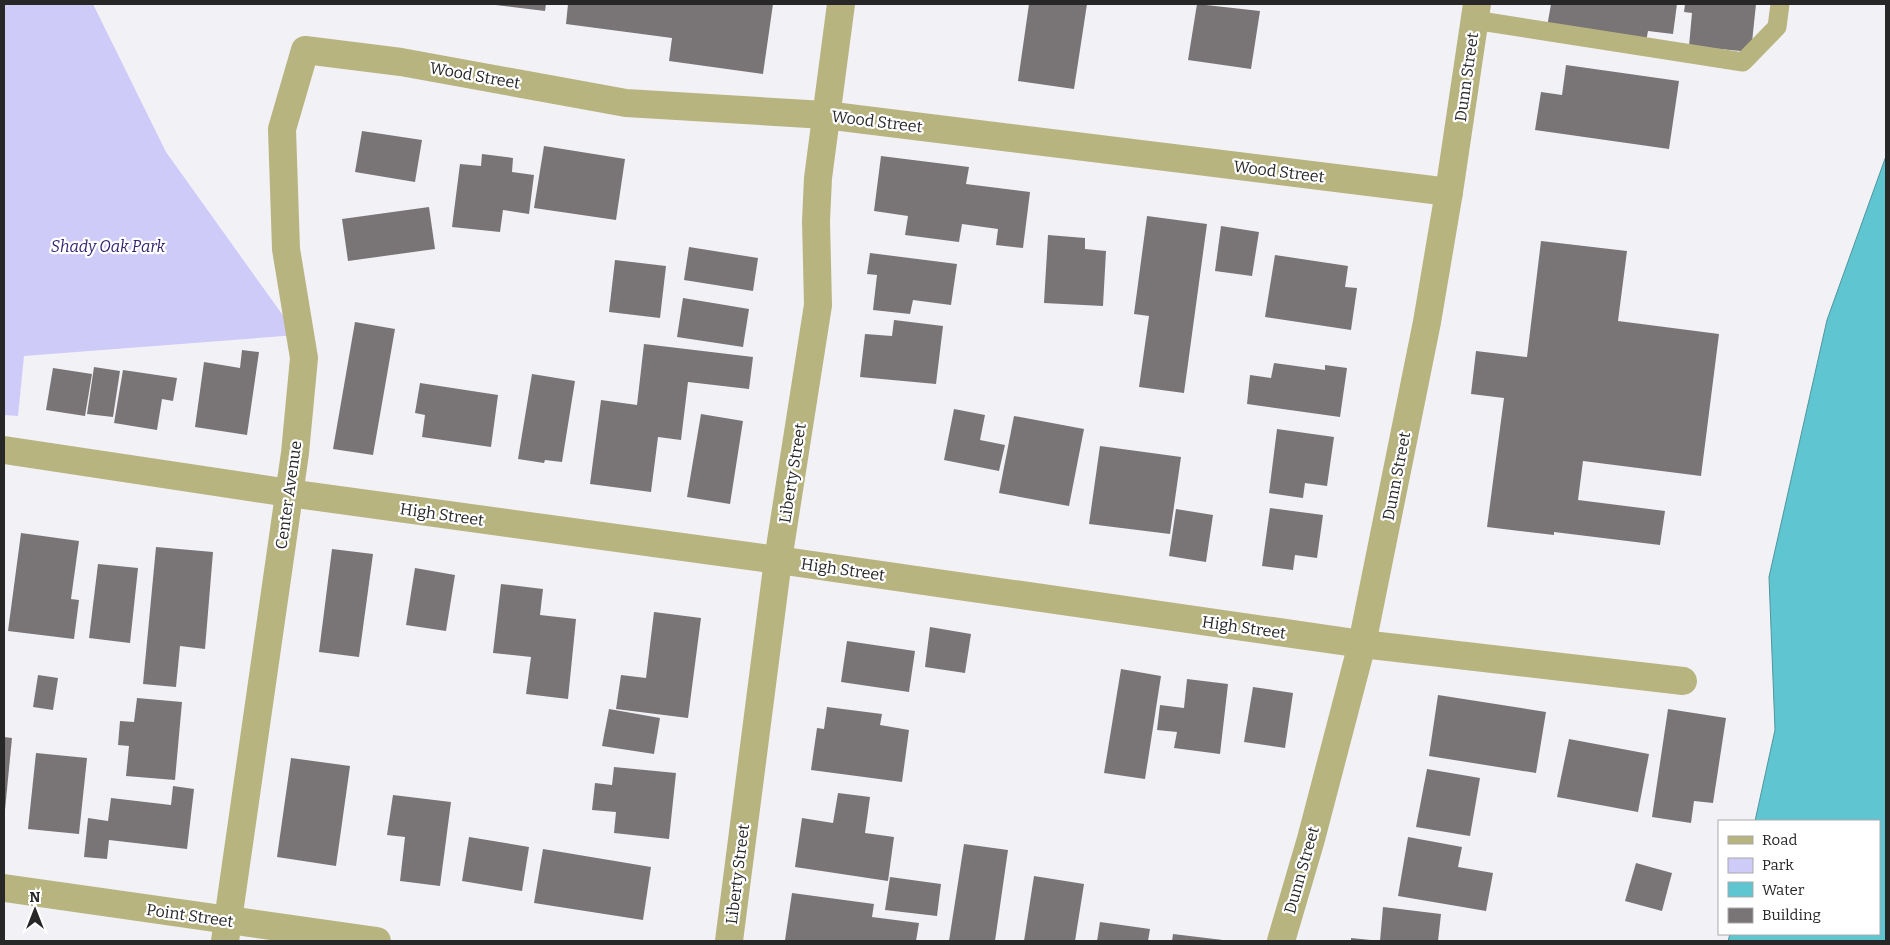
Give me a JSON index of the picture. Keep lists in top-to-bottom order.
{
  "streets": {
    "street": [
      "Wood Street",
      "Dunn Street",
      "Liberty Street",
      "Center Avenue",
      "High Street",
      "Point Street"
    ]
  },
  "crossings": [
    ["Wood Street", "Dunn Street"],
    ["Wood Street", "Liberty Street"],
    ["Wood Street", "Center Avenue"],
    ["Dunn Street", "High Street"],
    ["Liberty Street", "High Street"],
    ["Center Avenue", "High Street"],
    ["Center Avenue", "Point Street"]
  ],
  "parks": ["Shady Oak Park"],
  "legend": [
    "Road",
    "Park",
    "Water",
    "Building"
  ],
  "north": "top"
}
